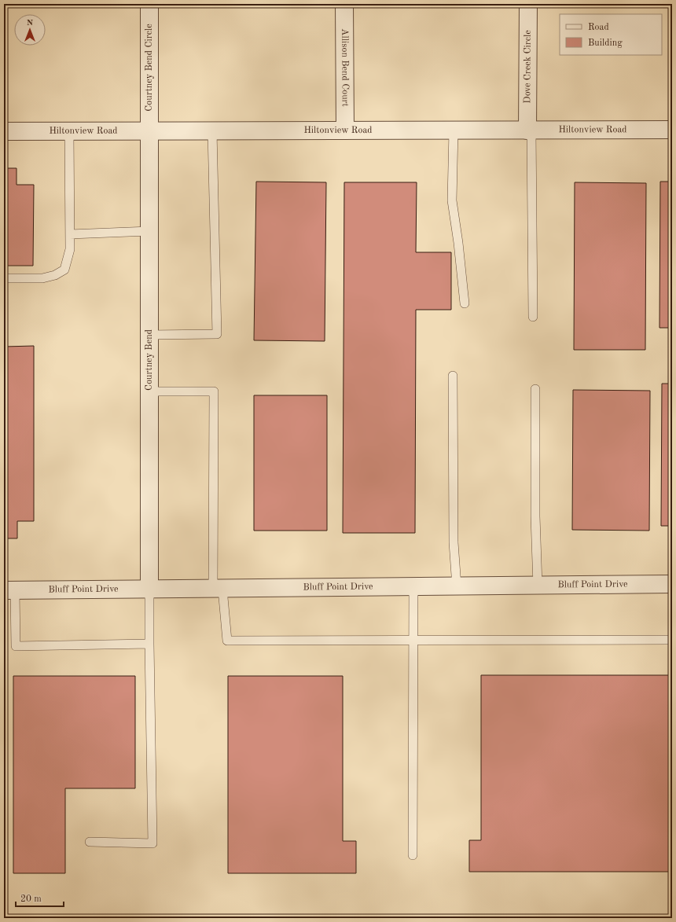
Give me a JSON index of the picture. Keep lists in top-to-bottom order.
{
  "streets": {
    "street": [
      "Dove Creek Circle",
      "Courtney Bend Circle",
      "Allison Bend Court",
      "Hiltonview Road",
      "Courtney Bend",
      "Bluff Point Drive"
    ]
  },
  "crossings": [
    ["Dove Creek Circle", "Hiltonview Road"],
    ["Courtney Bend Circle", "Hiltonview Road"],
    ["Courtney Bend Circle", "Courtney Bend"],
    ["Allison Bend Court", "Hiltonview Road"],
    ["Hiltonview Road", "Courtney Bend"],
    ["Courtney Bend", "Bluff Point Drive"]
  ],
  "legend": ["Road", "Building"],
  "scale_bar": "20 m",
  "north": "top"
}
